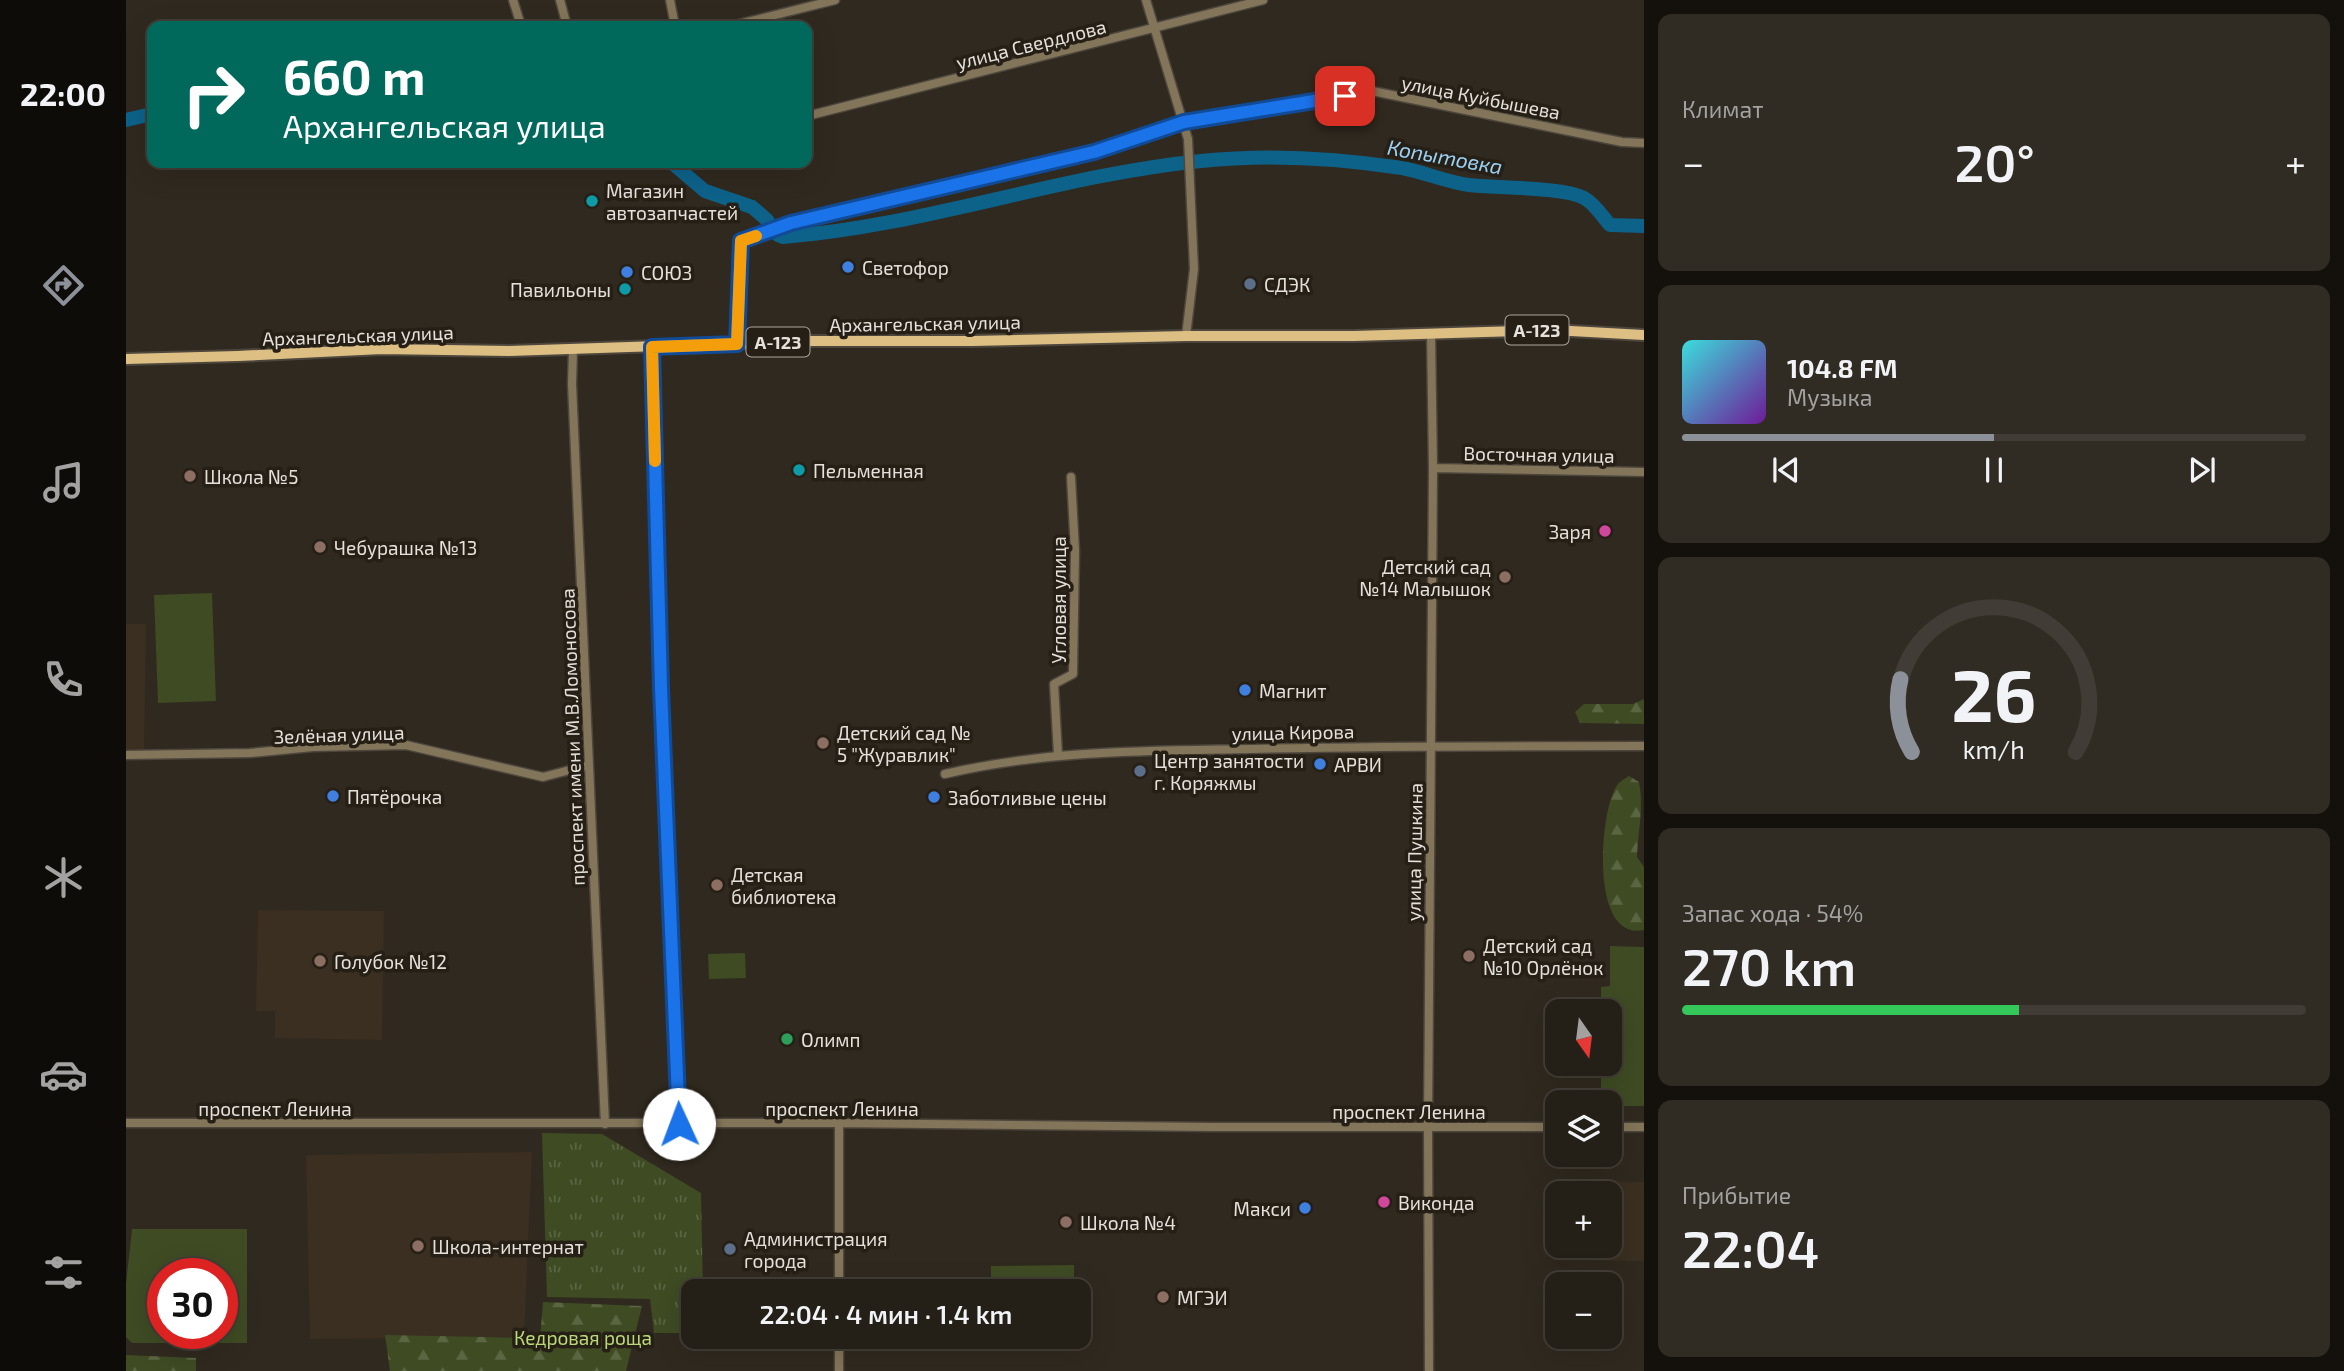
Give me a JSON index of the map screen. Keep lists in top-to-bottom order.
{
  "streets": {
    "main road": ["Архангельская улица", "А-123"],
    "street": [
      "улица Свердлова",
      "улица Куйбышева",
      "Восточная улица",
      "Угловая улица",
      "улица Кирова",
      "Зелёная улица",
      "проспект имени М.В.Ломоносова",
      "улица Пушкина",
      "проспект Ленина"
    ]
  },
  "crossings": [
    ["улица Куйбышева", "Архангельская улица"],
    ["Архангельская улица", "А-123"],
    ["Архангельская улица", "проспект имени М.В.Ломоносова"],
    ["Архангельская улица", "улица Пушкина"],
    ["А-123", "улица Пушкина"],
    ["Восточная улица", "улица Пушкина"],
    ["Угловая улица", "улица Кирова"],
    ["улица Кирова", "улица Пушкина"],
    ["Зелёная улица", "проспект имени М.В.Ломоносова"],
    ["проспект имени М.В.Ломоносова", "проспект Ленина"],
    ["улица Пушкина", "проспект Ленина"]
  ],
  "water": ["Копытовка"],
  "parks": ["Кедровая роща"],
  "places": [
    "Магазин автозапчастей",
    "Светофор",
    "СОЮЗ",
    "СДЭК",
    "Павильоны",
    "Пельменная",
    "Школа №5",
    "Заря",
    "Чебурашка №13",
    "Детский сад №14 Малышок",
    "Магнит",
    "Детский сад № 5 \"Журавлик\"",
    "АРВИ",
    "Центр занятости г. Коряжмы",
    "Пятёрочка",
    "Заботливые цены",
    "Детская библиотека",
    "Детский сад №10 Орлёнок",
    "Голубок №12",
    "Олимп",
    "Виконда",
    "Макси",
    "Школа №4",
    "Школа-интернат",
    "Администрация города",
    "МГЭИ"
  ],
  "north": "bottom",
  "page": {
    "tabs": "22:00",
    "tile": [
      "Климат",
      ["Запас хода · 54%", "270 km"],
      ["Прибытие", "22:04"]
    ],
    "turn": ["660 m", "Архангельская улица"],
    "heat": ["−", "20°", "+"],
    "song": ["104.8 FM", "Музыка"],
    "map_buttons": ["+", "−"],
    "limit": "30",
    "trip": "22:04 · 4 мин · 1.4 km",
    "gauge": ["26", "km/h"]
  }
}
